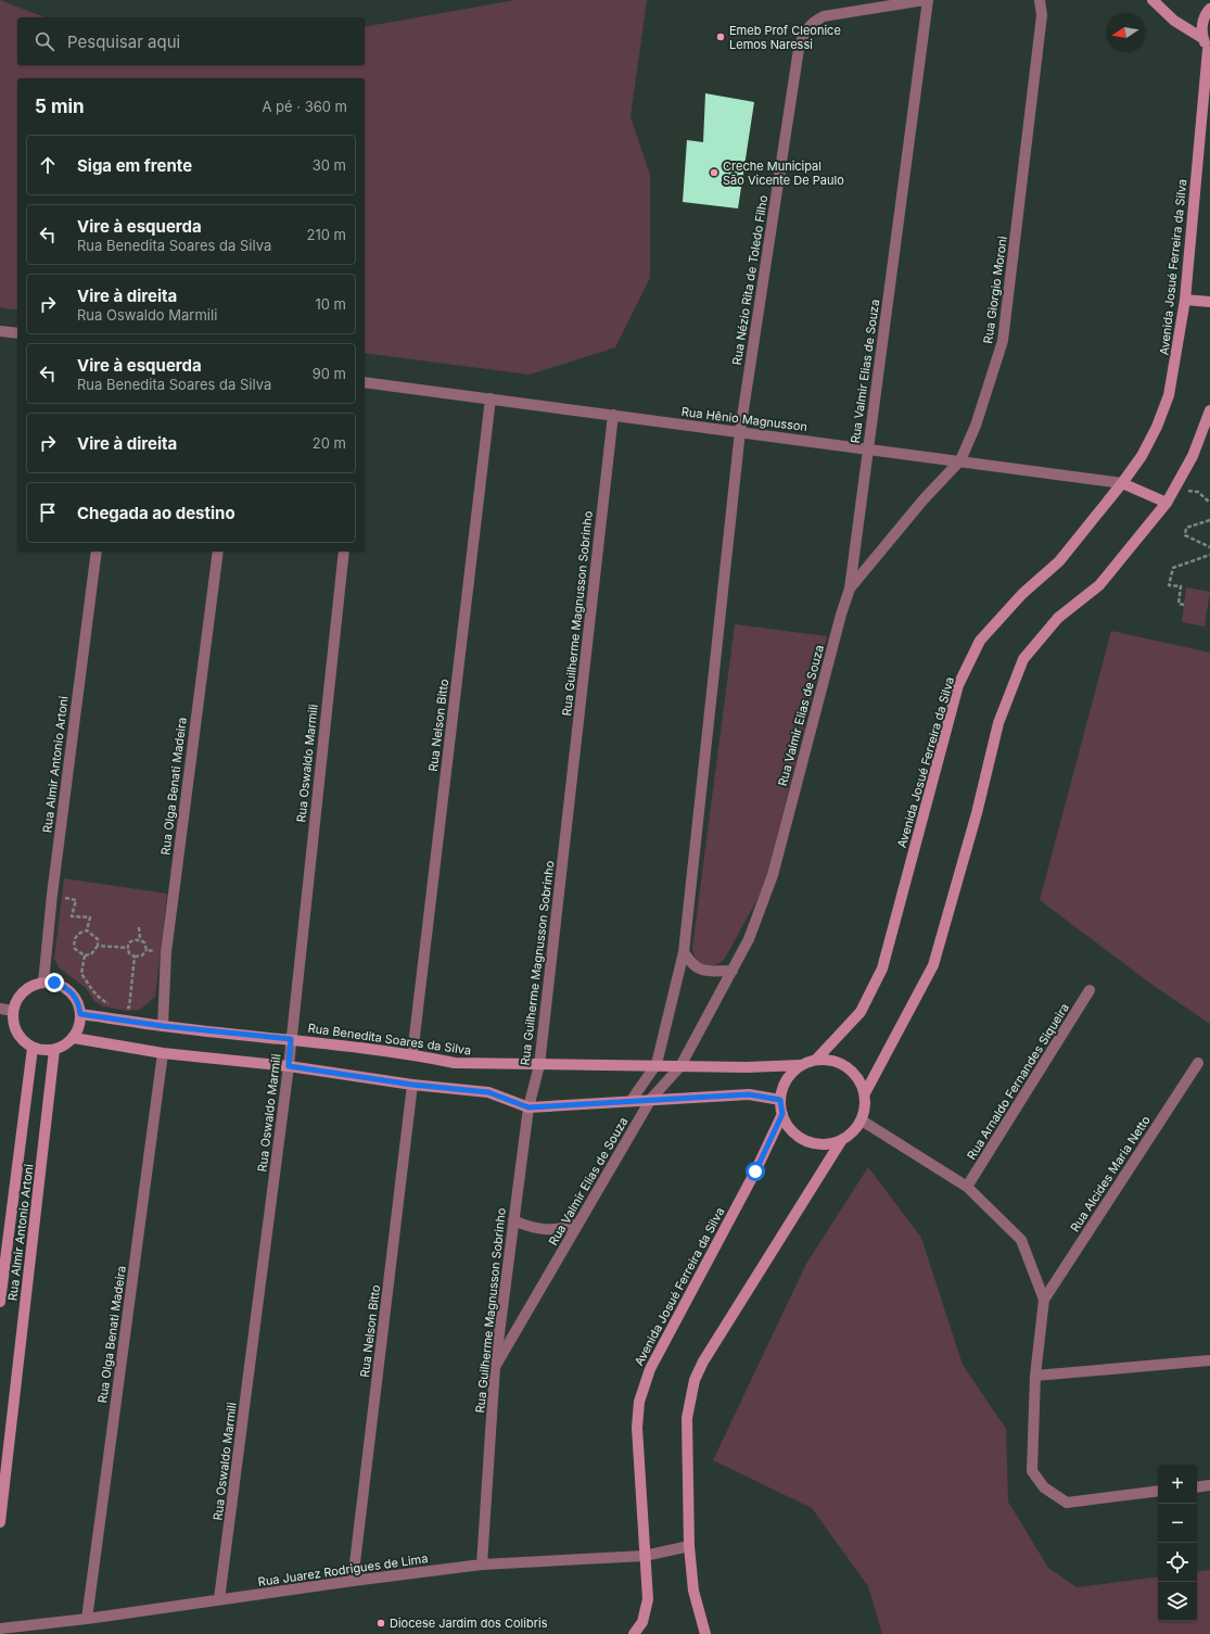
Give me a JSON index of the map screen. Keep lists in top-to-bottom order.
{
  "streets": {
    "main road": ["Avenida Josué Ferreira da Silva", "Rua Almir Antonio Artoni", "Rua Benedita Soares da Silva"],
    "street": [
      "Rua Nézio Rita de Toledo Filho",
      "Rua Giorgio Moroni",
      "Rua Valmir Elias de Souza",
      "Rua Hênio Magnusson",
      "Rua Guilherme Magnusson Sobrinho",
      "Rua Nelson Bitto",
      "Rua Oswaldo Marmili",
      "Rua Olga Benati Madeira",
      "Rua Arnaldo Fernandes Siqueira",
      "Rua Alcides Maria Netto",
      "Rua Juarez Rodrigues de Lima"
    ]
  },
  "crossings": [
    ["Avenida Josué Ferreira da Silva", "Rua Hênio Magnusson"],
    ["Avenida Josué Ferreira da Silva", "Rua Benedita Soares da Silva"],
    ["Avenida Josué Ferreira da Silva", "Rua Juarez Rodrigues de Lima"],
    ["Rua Nézio Rita de Toledo Filho", "Rua Hênio Magnusson"],
    ["Rua Nézio Rita de Toledo Filho", "Rua Benedita Soares da Silva"],
    ["Rua Giorgio Moroni", "Rua Valmir Elias de Souza"],
    ["Rua Giorgio Moroni", "Rua Hênio Magnusson"],
    ["Rua Valmir Elias de Souza", "Rua Hênio Magnusson"],
    ["Rua Valmir Elias de Souza", "Rua Guilherme Magnusson Sobrinho"],
    ["Rua Valmir Elias de Souza", "Rua Benedita Soares da Silva"],
    ["Rua Hênio Magnusson", "Rua Guilherme Magnusson Sobrinho"],
    ["Rua Hênio Magnusson", "Rua Nelson Bitto"],
    ["Rua Guilherme Magnusson Sobrinho", "Rua Benedita Soares da Silva"],
    ["Rua Guilherme Magnusson Sobrinho", "Rua Juarez Rodrigues de Lima"],
    ["Rua Nelson Bitto", "Rua Benedita Soares da Silva"],
    ["Rua Nelson Bitto", "Rua Juarez Rodrigues de Lima"],
    ["Rua Oswaldo Marmili", "Rua Benedita Soares da Silva"],
    ["Rua Oswaldo Marmili", "Rua Juarez Rodrigues de Lima"],
    ["Rua Almir Antonio Artoni", "Rua Benedita Soares da Silva"],
    ["Rua Olga Benati Madeira", "Rua Benedita Soares da Silva"],
    ["Rua Olga Benati Madeira", "Rua Juarez Rodrigues de Lima"]
  ],
  "places": ["Emeb Prof Cleonice Lemos Naressi", "Creche Municipal São Vicente De Paulo", "Diocese Jardim dos Colibris"],
  "north": "left",
  "page": {
    "search": "Pesquisar aqui",
    "heading": ["5 min", "A pé · 360 m"],
    "list": [
      ["Siga em frente", "30 m"],
      ["Vire à esquerda", "Rua Benedita Soares da Silva", "210 m"],
      ["Vire à direita", "Rua Oswaldo Marmili", "10 m"],
      ["Vire à esquerda", "Rua Benedita Soares da Silva", "90 m"],
      ["Vire à direita", "20 m"],
      "Chegada ao destino"
    ],
    "map_buttons": ["+", "−"]
  }
}
